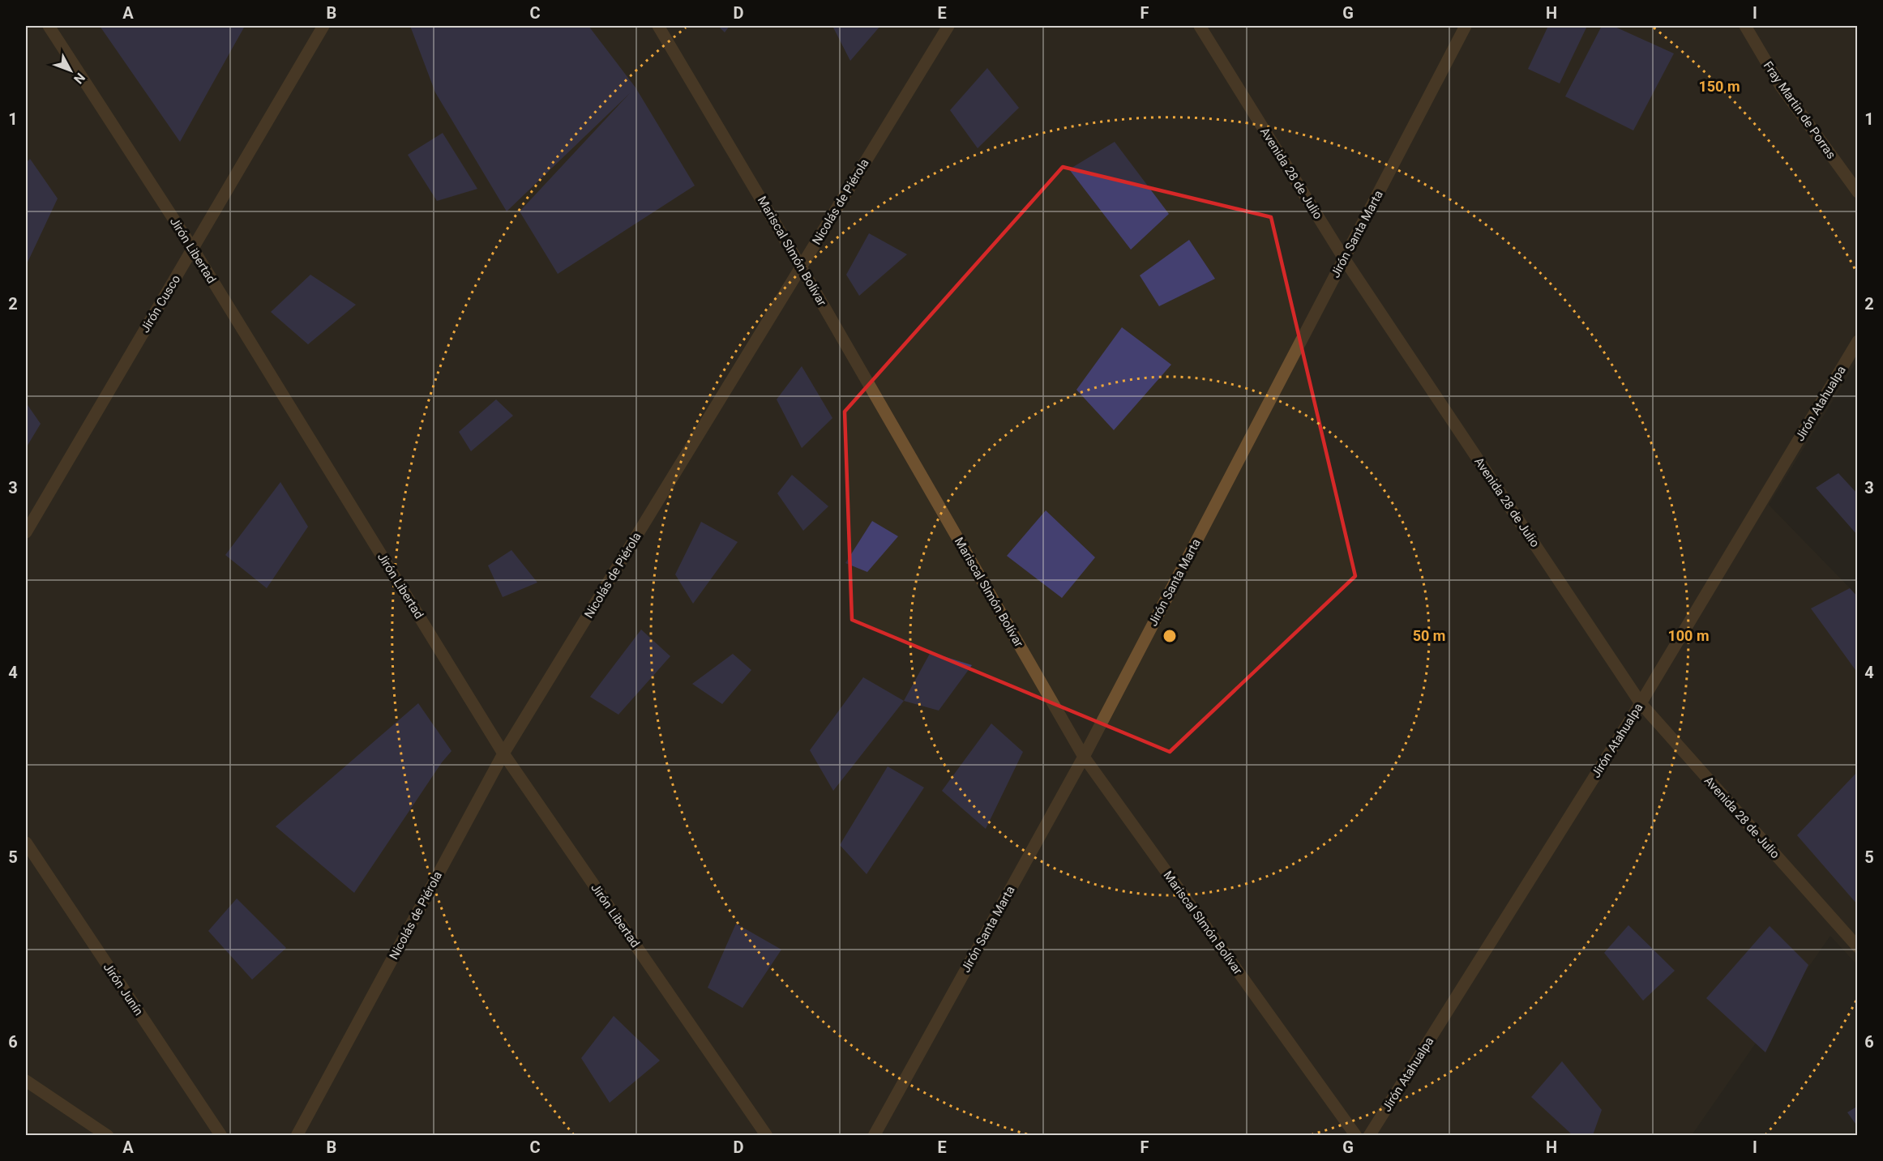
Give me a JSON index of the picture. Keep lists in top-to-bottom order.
{
  "streets": {
    "street": [
      "Fray Martin de Porras",
      "Avenida 28 de Julio",
      "Nicolás de Piérola",
      "Jirón Santa Marta",
      "Jirón Libertad",
      "Mariscal SImón Bolívar",
      "Jirón Cusco",
      "Jirón Atahualpa",
      "Jirón Junín"
    ]
  },
  "crossings": [
    ["Avenida 28 de Julio", "Jirón Santa Marta"],
    ["Avenida 28 de Julio", "Jirón Atahualpa"],
    ["Nicolás de Piérola", "Jirón Libertad"],
    ["Nicolás de Piérola", "Mariscal SImón Bolívar"],
    ["Jirón Santa Marta", "Mariscal SImón Bolívar"],
    ["Jirón Libertad", "Jirón Cusco"]
  ],
  "north": "bottom right",
  "grid": {
    "columns": [
      "A",
      "B",
      "C",
      "D",
      "E",
      "F",
      "G",
      "H",
      "I"
    ],
    "rows": [
      "1",
      "2",
      "3",
      "4",
      "5",
      "6"
    ]
  },
  "rings": ["150 m", "50 m", "100 m"]
}
